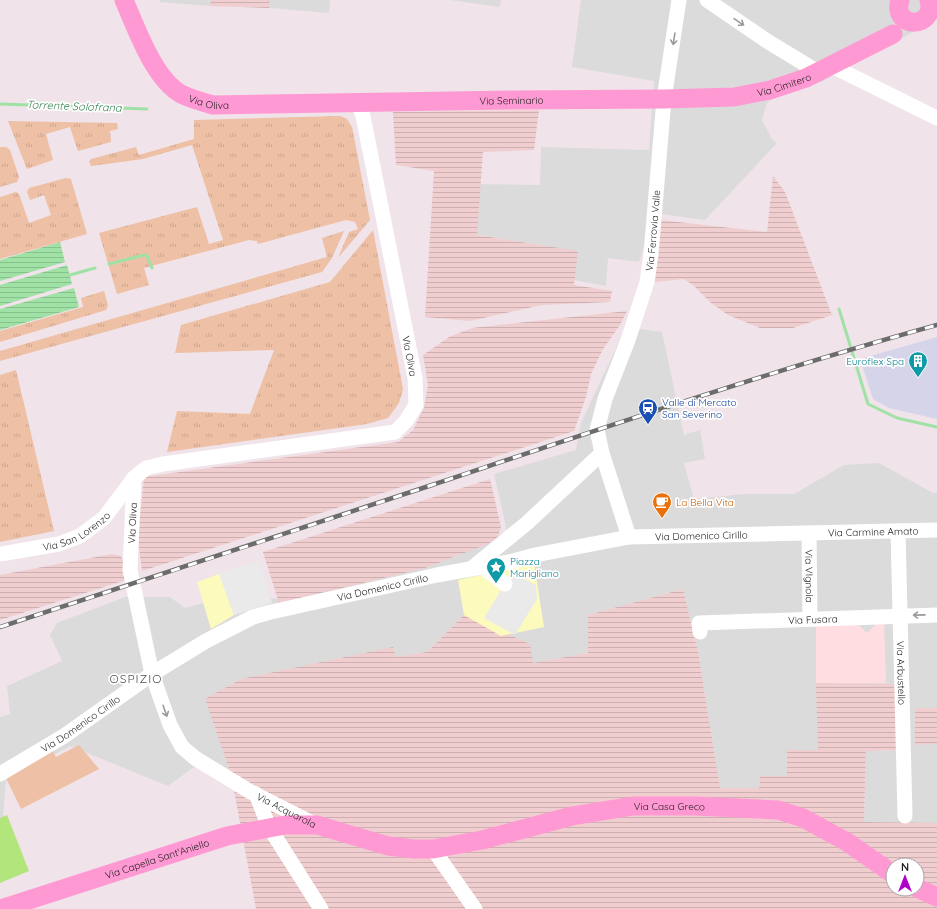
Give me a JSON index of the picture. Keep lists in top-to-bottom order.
{
  "streets": {
    "main road": [
      "Via Cimitero",
      "Via Oliva",
      "Via Seminario",
      "Via Casa Greco",
      "Via Acquarola",
      "Via Capella Sant'Aniello"
    ],
    "street": [
      "Via Ferrovia Valle",
      "Via San Lorenzo",
      "Via Carmine Amato",
      "Via Domenico Cirillo",
      "Via VIgnola",
      "Via Fusara",
      "Via Arbustello"
    ]
  },
  "crossings": [
    ["Via Cimitero", "Via Seminario"],
    ["Via Cimitero", "Via Ferrovia Valle"],
    ["Via Oliva", "Via Seminario"],
    ["Via Oliva", "Via San Lorenzo"],
    ["Via Oliva", "Via Domenico Cirillo"],
    ["Via Oliva", "Via Acquarola"],
    ["Via Seminario", "Via Ferrovia Valle"],
    ["Via Ferrovia Valle", "Via Domenico Cirillo"],
    ["Via Carmine Amato", "Via Domenico Cirillo"],
    ["Via Carmine Amato", "Via VIgnola"],
    ["Via Carmine Amato", "Via Arbustello"],
    ["Via Domenico Cirillo", "Via VIgnola"],
    ["Via Domenico Cirillo", "Via Acquarola"],
    ["Via VIgnola", "Via Fusara"],
    ["Via Fusara", "Via Arbustello"],
    ["Via Casa Greco", "Via Acquarola"],
    ["Via Acquarola", "Via Capella Sant'Aniello"]
  ],
  "one_way": ["Via Acquarola"],
  "districts": ["OSPIZIO"],
  "water": ["Torrente Solofrana"],
  "places": {
    "building": ["Euroflex Spa"],
    "station": ["Valle di Mercato San Severino"],
    "cafe": ["La Bella Vita"],
    "place": ["Piazza Marigliano"]
  },
  "north": "top"
}
